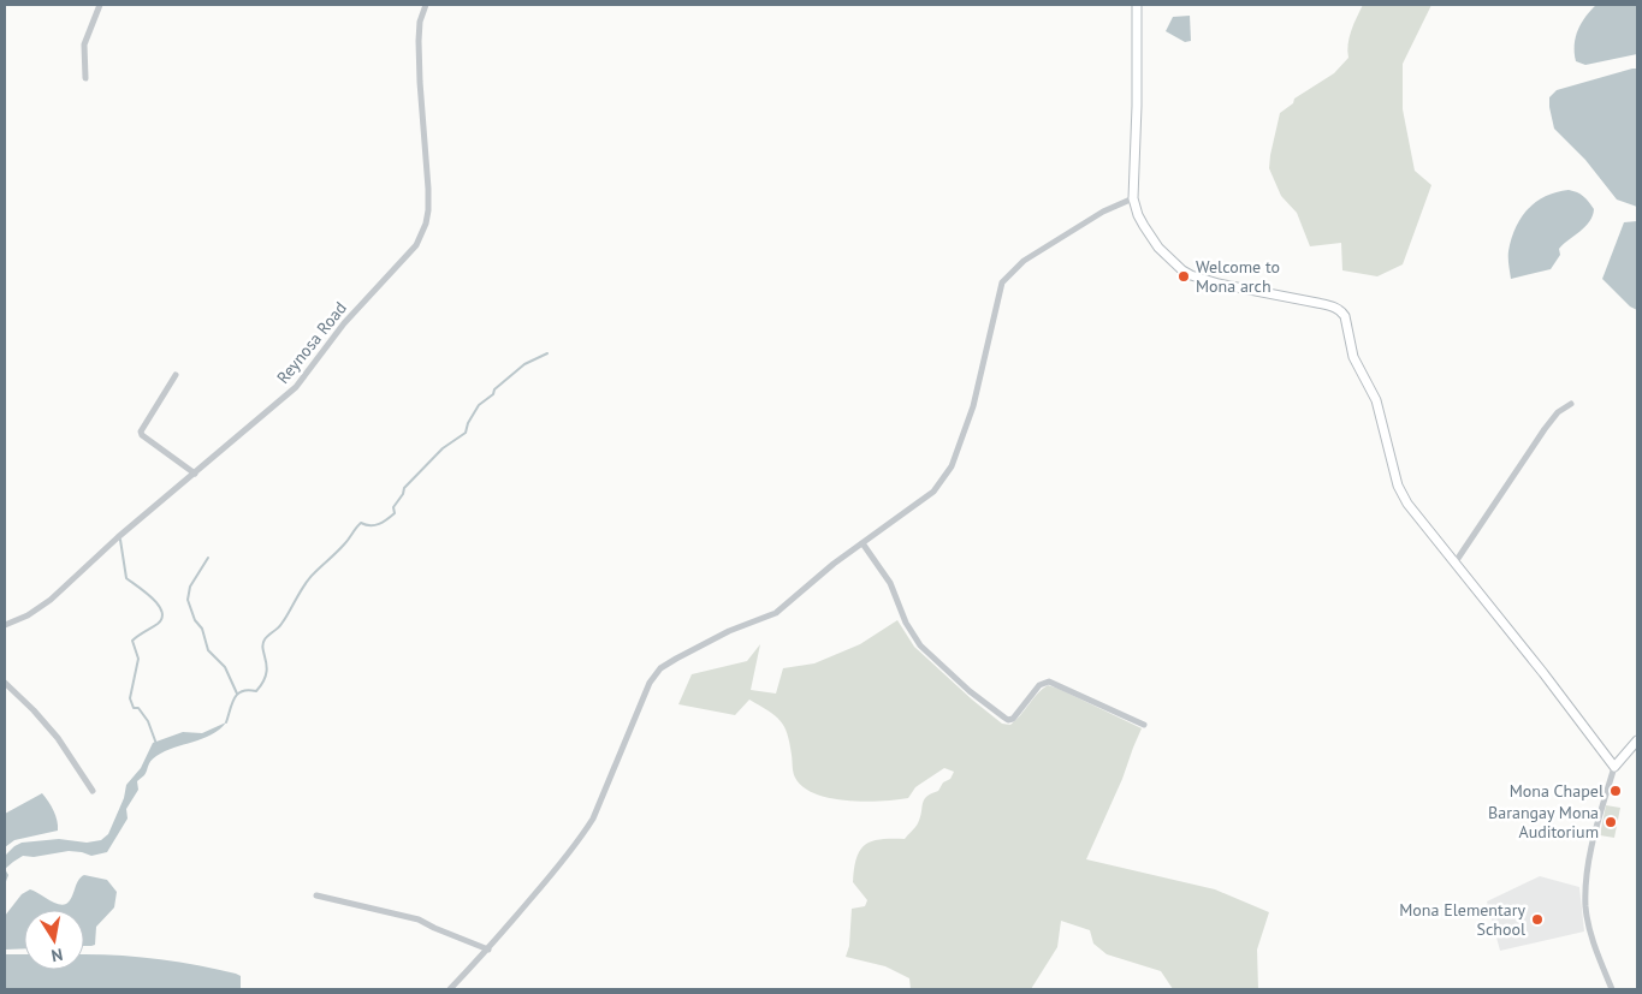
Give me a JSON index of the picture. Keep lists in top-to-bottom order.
{
  "streets": {
    "street": ["Reynosa Road"]
  },
  "places": [
    "Welcome to Mona arch",
    "Mona Chapel",
    "Barangay Mona Auditorium",
    "Mona Elementary School"
  ],
  "north": "bottom"
}
